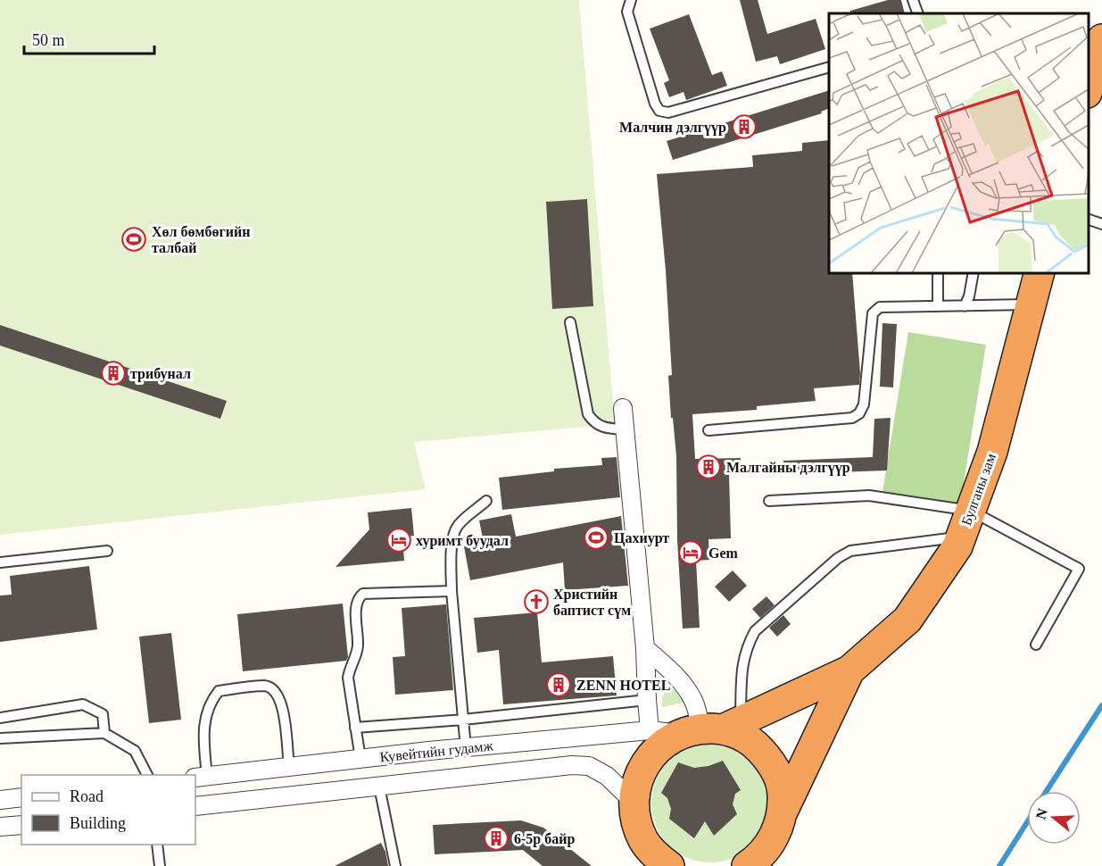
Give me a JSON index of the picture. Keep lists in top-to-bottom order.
{
  "streets": {
    "highway": ["Булганы зам"],
    "street": ["Кувейтийн гудамж"]
  },
  "crossings": [
    ["Булганы зам", "Кувейтийн гудамж"]
  ],
  "places": {
    "building": [
      "Малчин дэлгүүр",
      "трибунал",
      "Малгайны дэлгүүр",
      "ZENN HOTEL",
      "6-5р байр"
    ],
    "sports": ["Хөл бөмбөгийн талбай", "Цахиурт"],
    "hotel": ["хуримт буудал", "Gem"],
    "church": ["Христийн баптист сүм"]
  },
  "legend": ["Road", "Building"],
  "scale_bar": "50 m",
  "north": "left"
}
